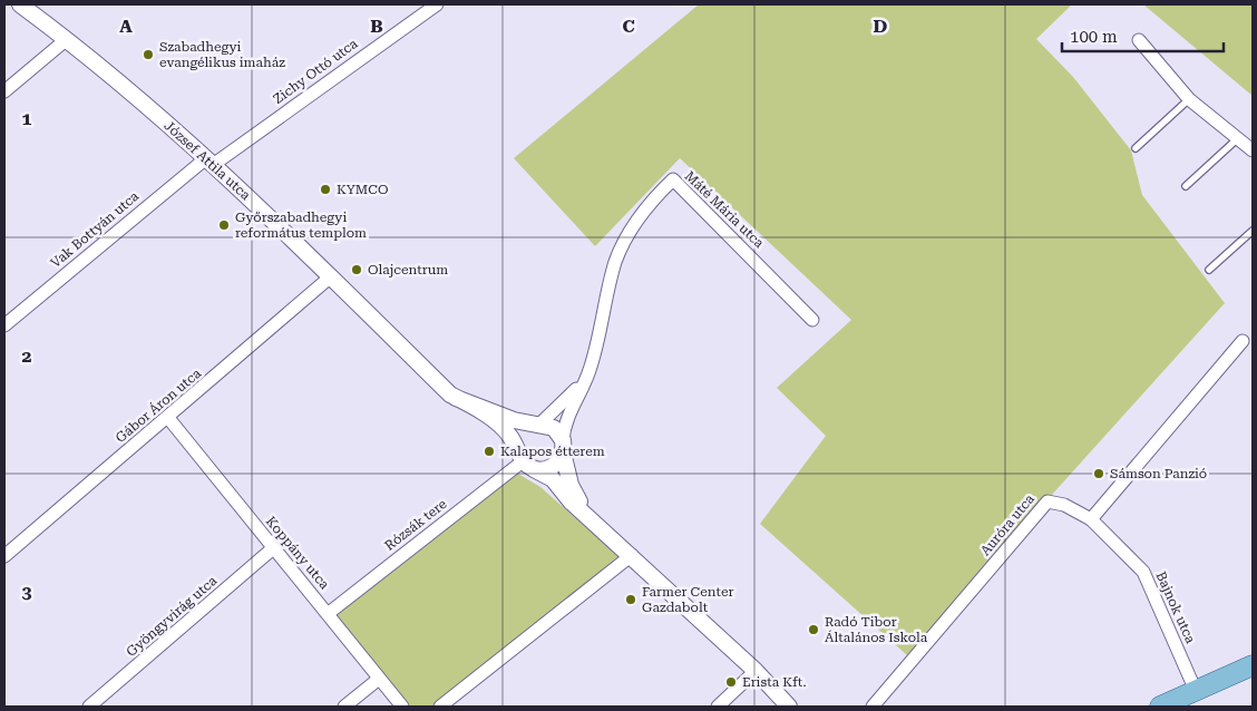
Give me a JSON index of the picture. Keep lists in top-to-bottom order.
{
  "streets": {
    "street": [
      "Zichy Ottó utca",
      "József Attila utca",
      "Máté Mária utca",
      "Vak Bottyán utca",
      "Gábor Áron utca",
      "Rózsák tere",
      "Auróra utca",
      "Koppány utca",
      "Bajnok utca",
      "Gyöngyvirág utca"
    ]
  },
  "crossings": [
    ["Zichy Ottó utca", "József Attila utca"],
    ["Zichy Ottó utca", "Vak Bottyán utca"],
    ["József Attila utca", "Máté Mária utca"],
    ["József Attila utca", "Vak Bottyán utca"],
    ["József Attila utca", "Gábor Áron utca"],
    ["József Attila utca", "Rózsák tere"],
    ["Máté Mária utca", "Rózsák tere"],
    ["Gábor Áron utca", "Koppány utca"],
    ["Rózsák tere", "Koppány utca"],
    ["Auróra utca", "Bajnok utca"],
    ["Koppány utca", "Gyöngyvirág utca"]
  ],
  "places": [
    "Szabadhegyi evangélikus imaház",
    "KYMCO",
    "Győrszabadhegyi református templom",
    "Olajcentrum",
    "Kalapos étterem",
    "Sámson Panzió",
    "Farmer Center Gazdabolt",
    "Radó Tibor Általános Iskola",
    "Erista Kft."
  ],
  "scale_bar": "100 m",
  "grid": {
    "columns": [
      "A",
      "B",
      "C",
      "D"
    ],
    "rows": ["1", "2", "3"]
  }
}
